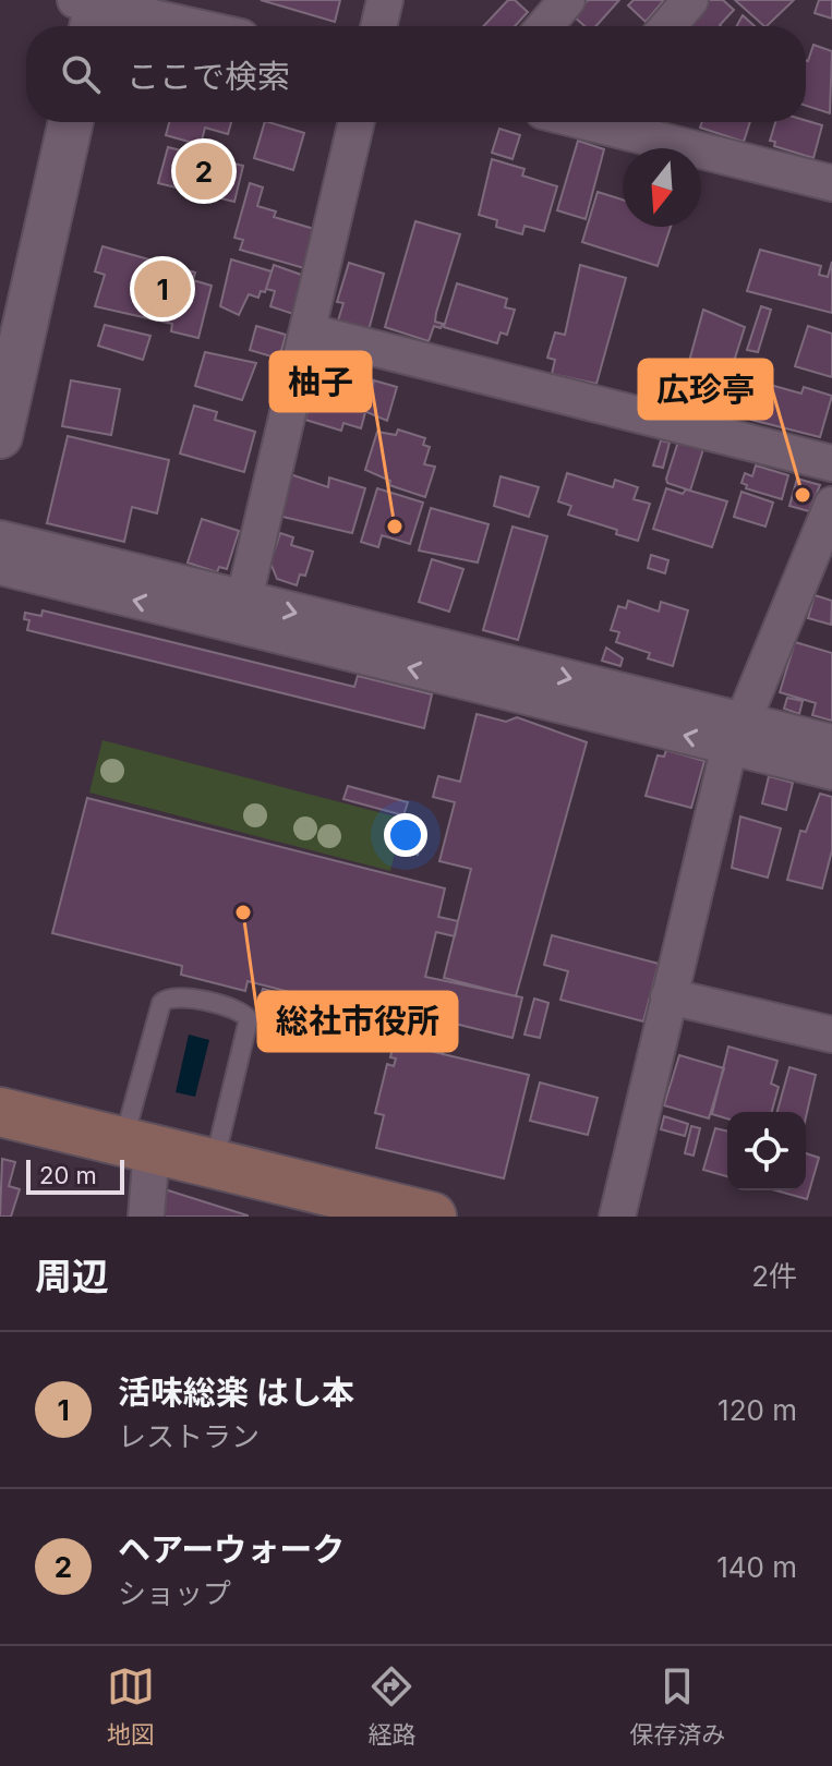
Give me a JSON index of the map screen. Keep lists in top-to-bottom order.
{
  "places": ["広珍亭", "柚子", "総社市役所"],
  "scale_bar": "20 m",
  "north": "bottom",
  "page": {
    "search": "ここで検索",
    "pins": ["2", "1"],
    "scale": "20 m",
    "heading": ["周辺", "2件"],
    "list": [
      {
        "mark": "1",
        "name": "活味総楽 はし本",
        "note": "レストラン",
        "value": "120 m"
      },
      {
        "mark": "2",
        "name": "ヘアーウォーク",
        "note": "ショップ",
        "value": "140 m"
      }
    ],
    "nav": ["地図", "経路", "保存済み"]
  }
}
